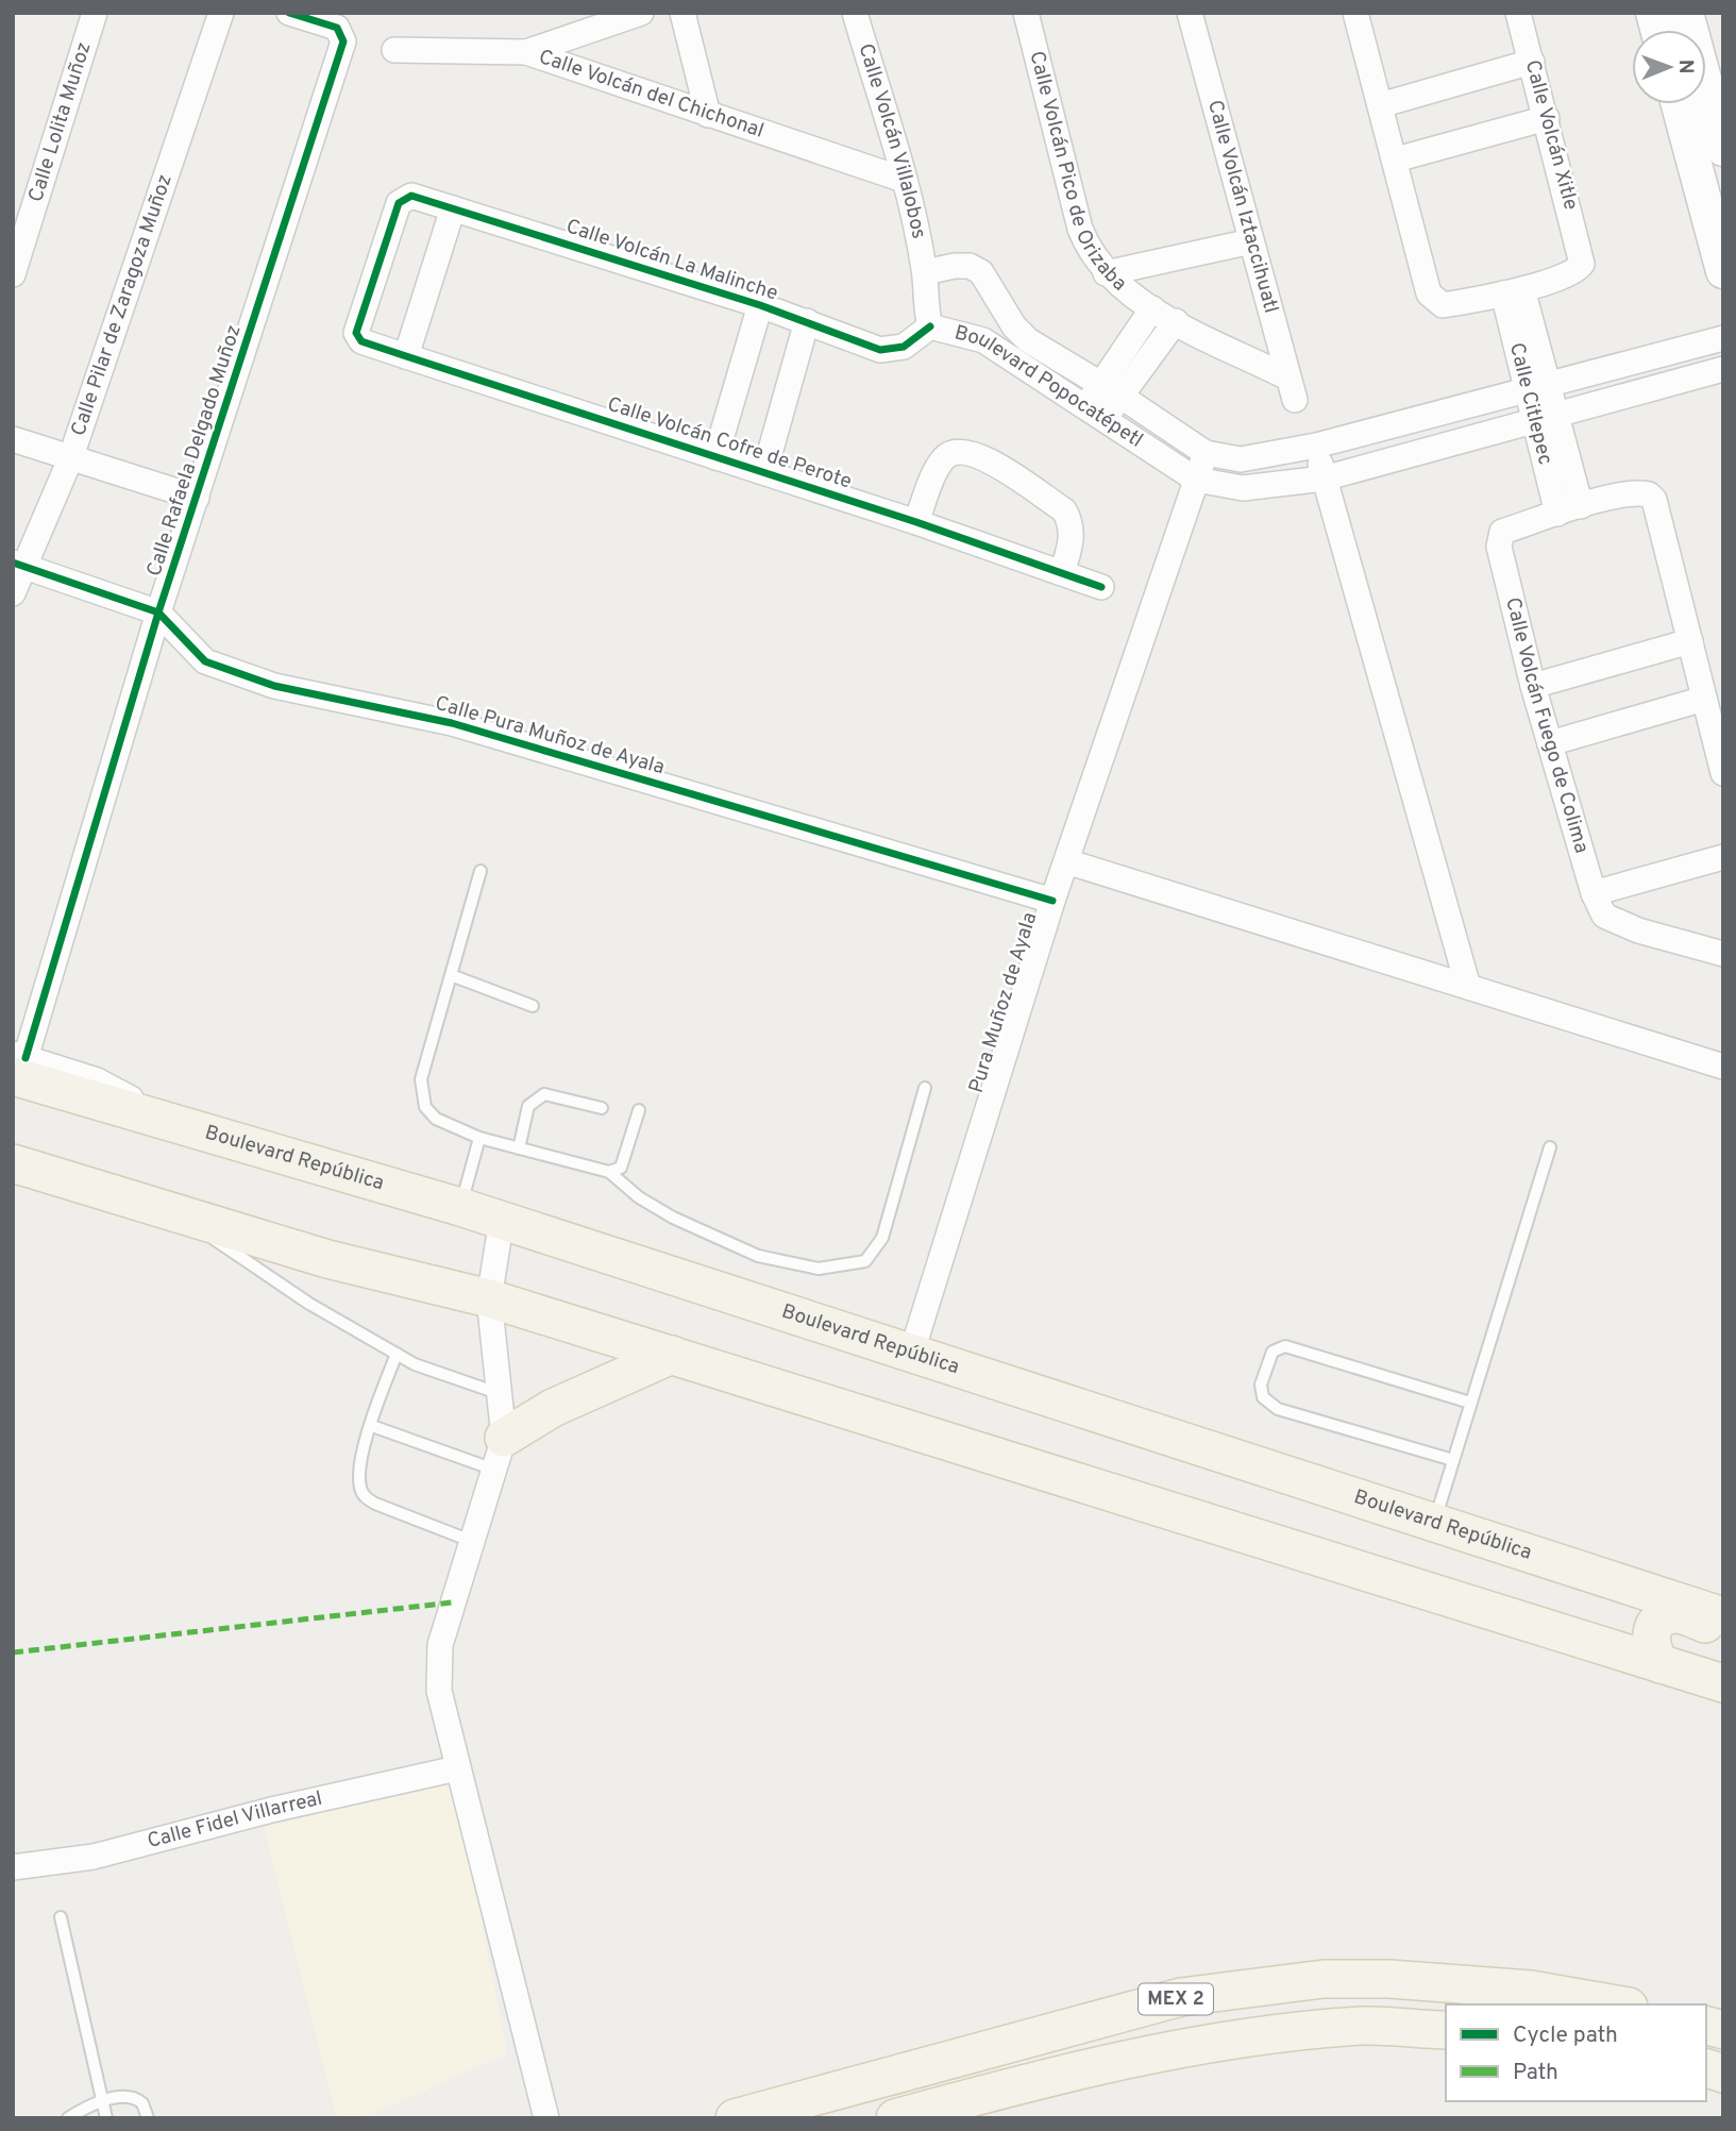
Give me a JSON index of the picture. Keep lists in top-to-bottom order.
{
  "streets": {
    "main road": ["Boulevard República", "MEX 2"],
    "street": [
      "Calle Volcán del Chichonal",
      "Calle Lolita Muñoz",
      "Calle Volcán Xitle",
      "Calle Volcán Villalobos",
      "Calle Volcán Pico de Orizaba",
      "Calle Volcán Iztaccihuatl",
      "Calle Volcán La Malinche",
      "Calle Pilar de Zaragoza Muñoz",
      "Boulevard Popocatépetl",
      "Calle Citlepec",
      "Calle Volcán Cofre de Perote",
      "Calle Rafaela Delgado Muñoz",
      "Calle Volcán Fuego de Colima",
      "Calle Pura Muñoz de Ayala",
      "Pura Muñoz de Ayala",
      "Calle Fidel Villarreal"
    ]
  },
  "crossings": [
    ["Calle Volcán del Chichonal", "Calle Volcán Villalobos"],
    ["Calle Volcán Xitle", "Calle Citlepec"],
    ["Calle Volcán Villalobos", "Boulevard Popocatépetl"],
    ["Calle Volcán Pico de Orizaba", "Calle Volcán Iztaccihuatl"],
    ["Calle Volcán Pico de Orizaba", "Boulevard Popocatépetl"],
    ["Calle Volcán La Malinche", "Boulevard Popocatépetl"],
    ["Calle Volcán La Malinche", "Calle Volcán Cofre de Perote"],
    ["Calle Pilar de Zaragoza Muñoz", "Calle Pura Muñoz de Ayala"],
    ["Boulevard Popocatépetl", "Calle Citlepec"],
    ["Boulevard Popocatépetl", "Pura Muñoz de Ayala"],
    ["Calle Citlepec", "Calle Volcán Fuego de Colima"],
    ["Calle Rafaela Delgado Muñoz", "Calle Pura Muñoz de Ayala"],
    ["Calle Rafaela Delgado Muñoz", "Boulevard República"],
    ["Calle Pura Muñoz de Ayala", "Pura Muñoz de Ayala"],
    ["Pura Muñoz de Ayala", "Boulevard República"]
  ],
  "legend": ["Cycle path", "Path"],
  "north": "right"
}
